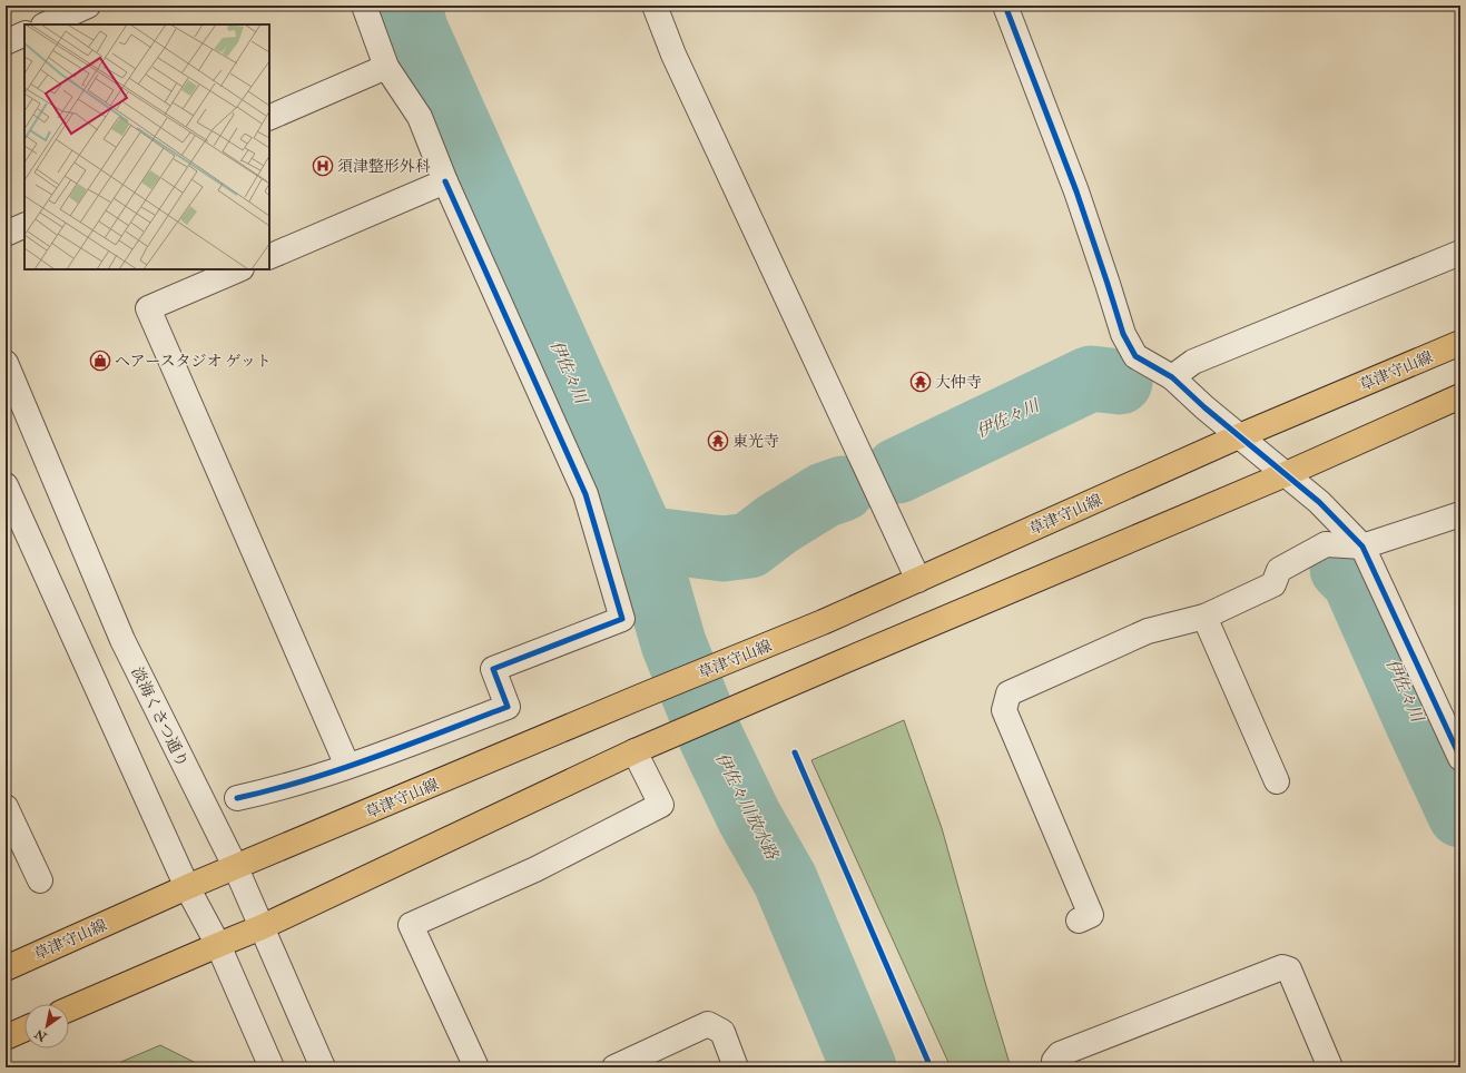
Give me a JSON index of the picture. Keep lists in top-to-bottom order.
{
  "streets": {
    "main road": ["草津守山線"],
    "street": ["淡海くさつ通り"]
  },
  "crossings": [
    ["草津守山線", "淡海くさつ通り"]
  ],
  "water": ["伊佐々川", "伊佐々川放水路"],
  "places": {
    "hospital": ["須津整形外科"],
    "shop": ["ヘアースタジオ ゲット"],
    "temple": ["大仲寺", "東光寺"]
  },
  "north": "bottom left"
}
